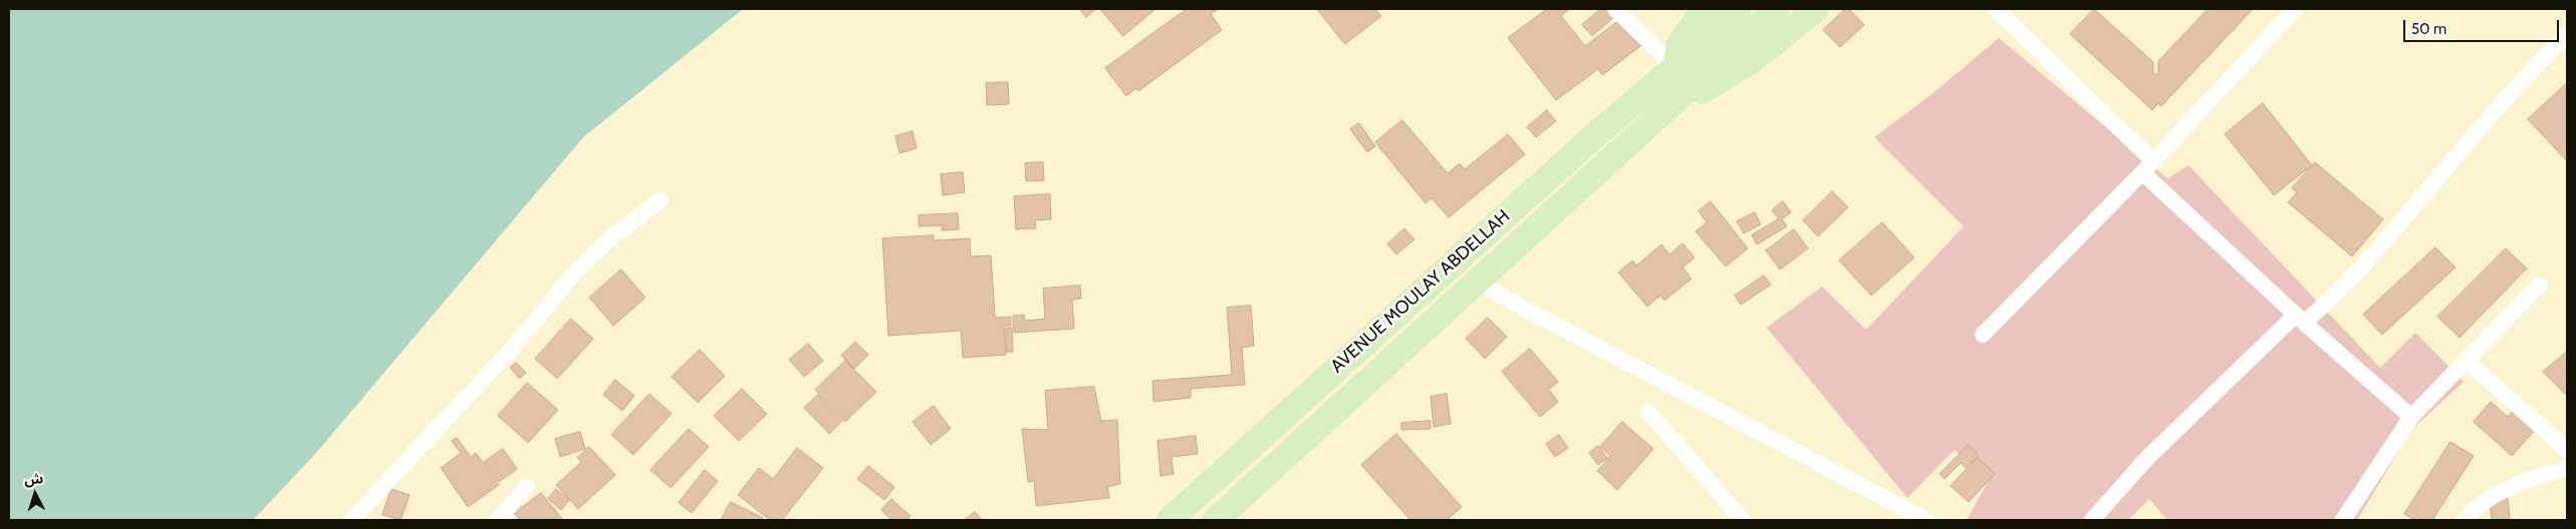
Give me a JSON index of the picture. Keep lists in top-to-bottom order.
{
  "streets": {
    "main road": ["AVENUE MOULAY ABDELLAH"]
  },
  "scale_bar": "50 m",
  "north": "top"
}
